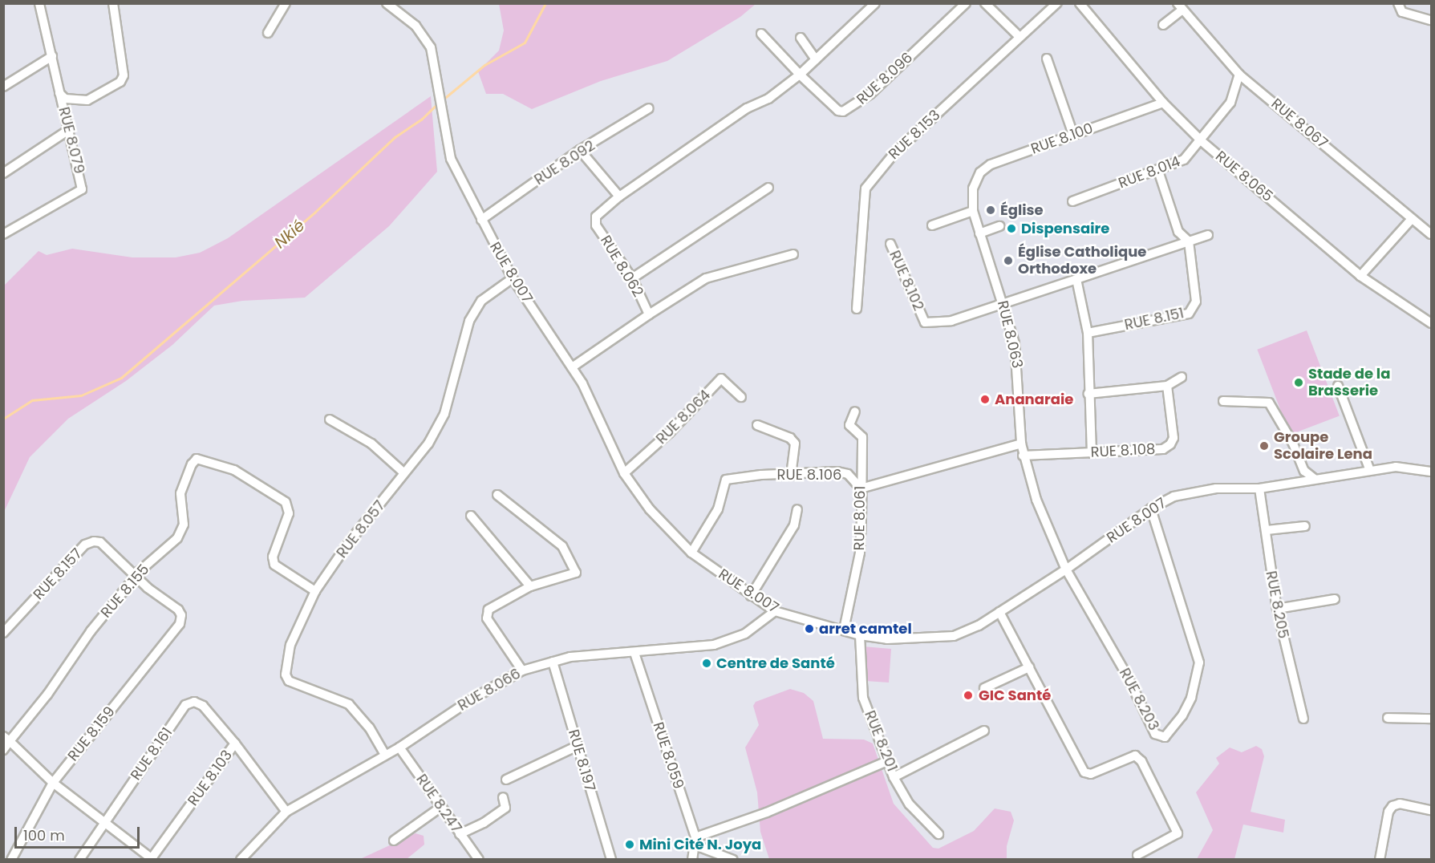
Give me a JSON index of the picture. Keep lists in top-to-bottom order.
{
  "streets": {
    "street": [
      "RUE 8.096",
      "RUE 8.067",
      "RUE 8.153",
      "RUE 8.100",
      "RUE 8.079",
      "RUE 8.092",
      "RUE 8.014",
      "RUE 8.065",
      "RUE 8.062",
      "RUE 8.007",
      "RUE 8.102",
      "RUE 8.151",
      "RUE 8.063",
      "RUE 8.064",
      "RUE 8.108",
      "RUE 8.106",
      "RUE 8.061",
      "RUE 8.057",
      "RUE 8.157",
      "RUE 8.155",
      "RUE 8.205",
      "RUE 8.066",
      "RUE 8.203",
      "RUE 8.159",
      "RUE 8.201",
      "RUE 8.161",
      "RUE 8.059",
      "RUE 8.197",
      "RUE 8.103",
      "RUE 8.247"
    ]
  },
  "crossings": [
    ["RUE 8.096", "RUE 8.062"],
    ["RUE 8.067", "RUE 8.014"],
    ["RUE 8.100", "RUE 8.065"],
    ["RUE 8.100", "RUE 8.063"],
    ["RUE 8.092", "RUE 8.007"],
    ["RUE 8.014", "RUE 8.065"],
    ["RUE 8.014", "RUE 8.151"],
    ["RUE 8.062", "RUE 8.007"],
    ["RUE 8.007", "RUE 8.063"],
    ["RUE 8.007", "RUE 8.064"],
    ["RUE 8.007", "RUE 8.106"],
    ["RUE 8.007", "RUE 8.061"],
    ["RUE 8.007", "RUE 8.057"],
    ["RUE 8.007", "RUE 8.205"],
    ["RUE 8.007", "RUE 8.066"],
    ["RUE 8.007", "RUE 8.203"],
    ["RUE 8.007", "RUE 8.201"],
    ["RUE 8.102", "RUE 8.063"],
    ["RUE 8.063", "RUE 8.108"],
    ["RUE 8.063", "RUE 8.106"],
    ["RUE 8.063", "RUE 8.203"],
    ["RUE 8.106", "RUE 8.061"],
    ["RUE 8.057", "RUE 8.155"],
    ["RUE 8.057", "RUE 8.066"],
    ["RUE 8.157", "RUE 8.155"],
    ["RUE 8.157", "RUE 8.159"],
    ["RUE 8.155", "RUE 8.159"],
    ["RUE 8.066", "RUE 8.059"],
    ["RUE 8.066", "RUE 8.197"],
    ["RUE 8.066", "RUE 8.103"],
    ["RUE 8.066", "RUE 8.247"],
    ["RUE 8.161", "RUE 8.103"]
  ],
  "water": ["Nkié"],
  "places": [
    "Église",
    "Dispensaire",
    "Église Catholique Orthodoxe",
    "Stade de la Brasserie",
    "Ananaraie",
    "Groupe Scolaire Lena",
    "arret camtel",
    "Centre de Santé",
    "GIC Santé",
    "Mini Cité N. Joya"
  ],
  "scale_bar": "100 m"
}
